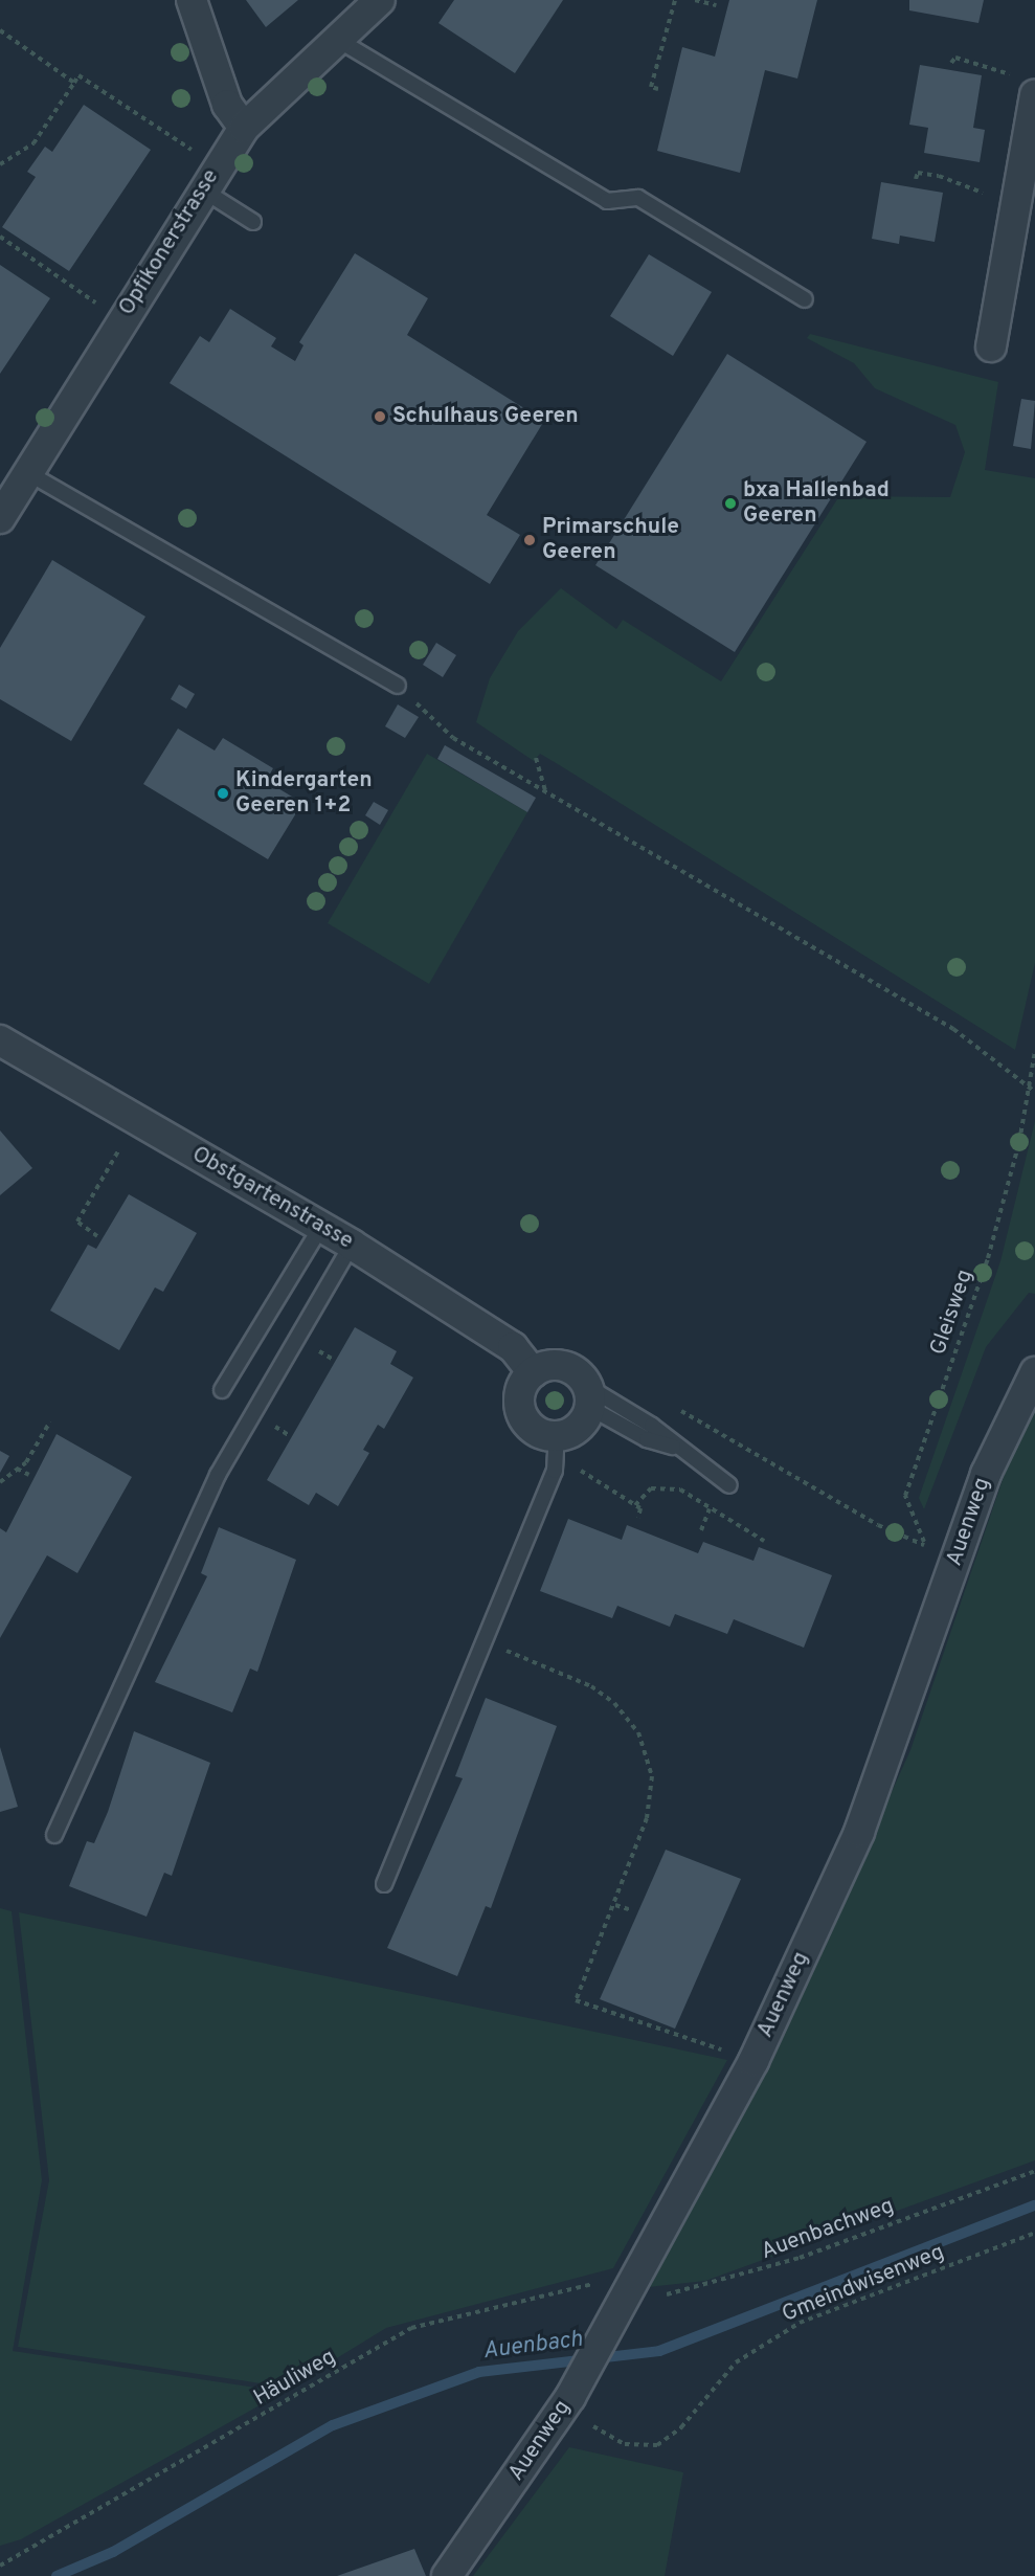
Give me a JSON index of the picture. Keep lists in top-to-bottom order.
{
  "streets": {
    "street": ["Opfikonerstrasse", "Obstgartenstrasse", "Auenweg"],
    "path": [
      "Gleisweg",
      "Auenbachweg",
      "Gmeindwisenweg",
      "Häuliweg"
    ]
  },
  "crossings": [
    ["Auenweg", "Auenbachweg"],
    ["Auenweg", "Gmeindwisenweg"],
    ["Auenweg", "Häuliweg"],
    ["Auenbachweg", "Häuliweg"]
  ],
  "water": ["Auenbach"],
  "places": [
    "Schulhaus Geeren",
    "bxa Hallenbad Geeren",
    "Primarschule Geeren",
    "Kindergarten Geeren 1+2"
  ]
}
